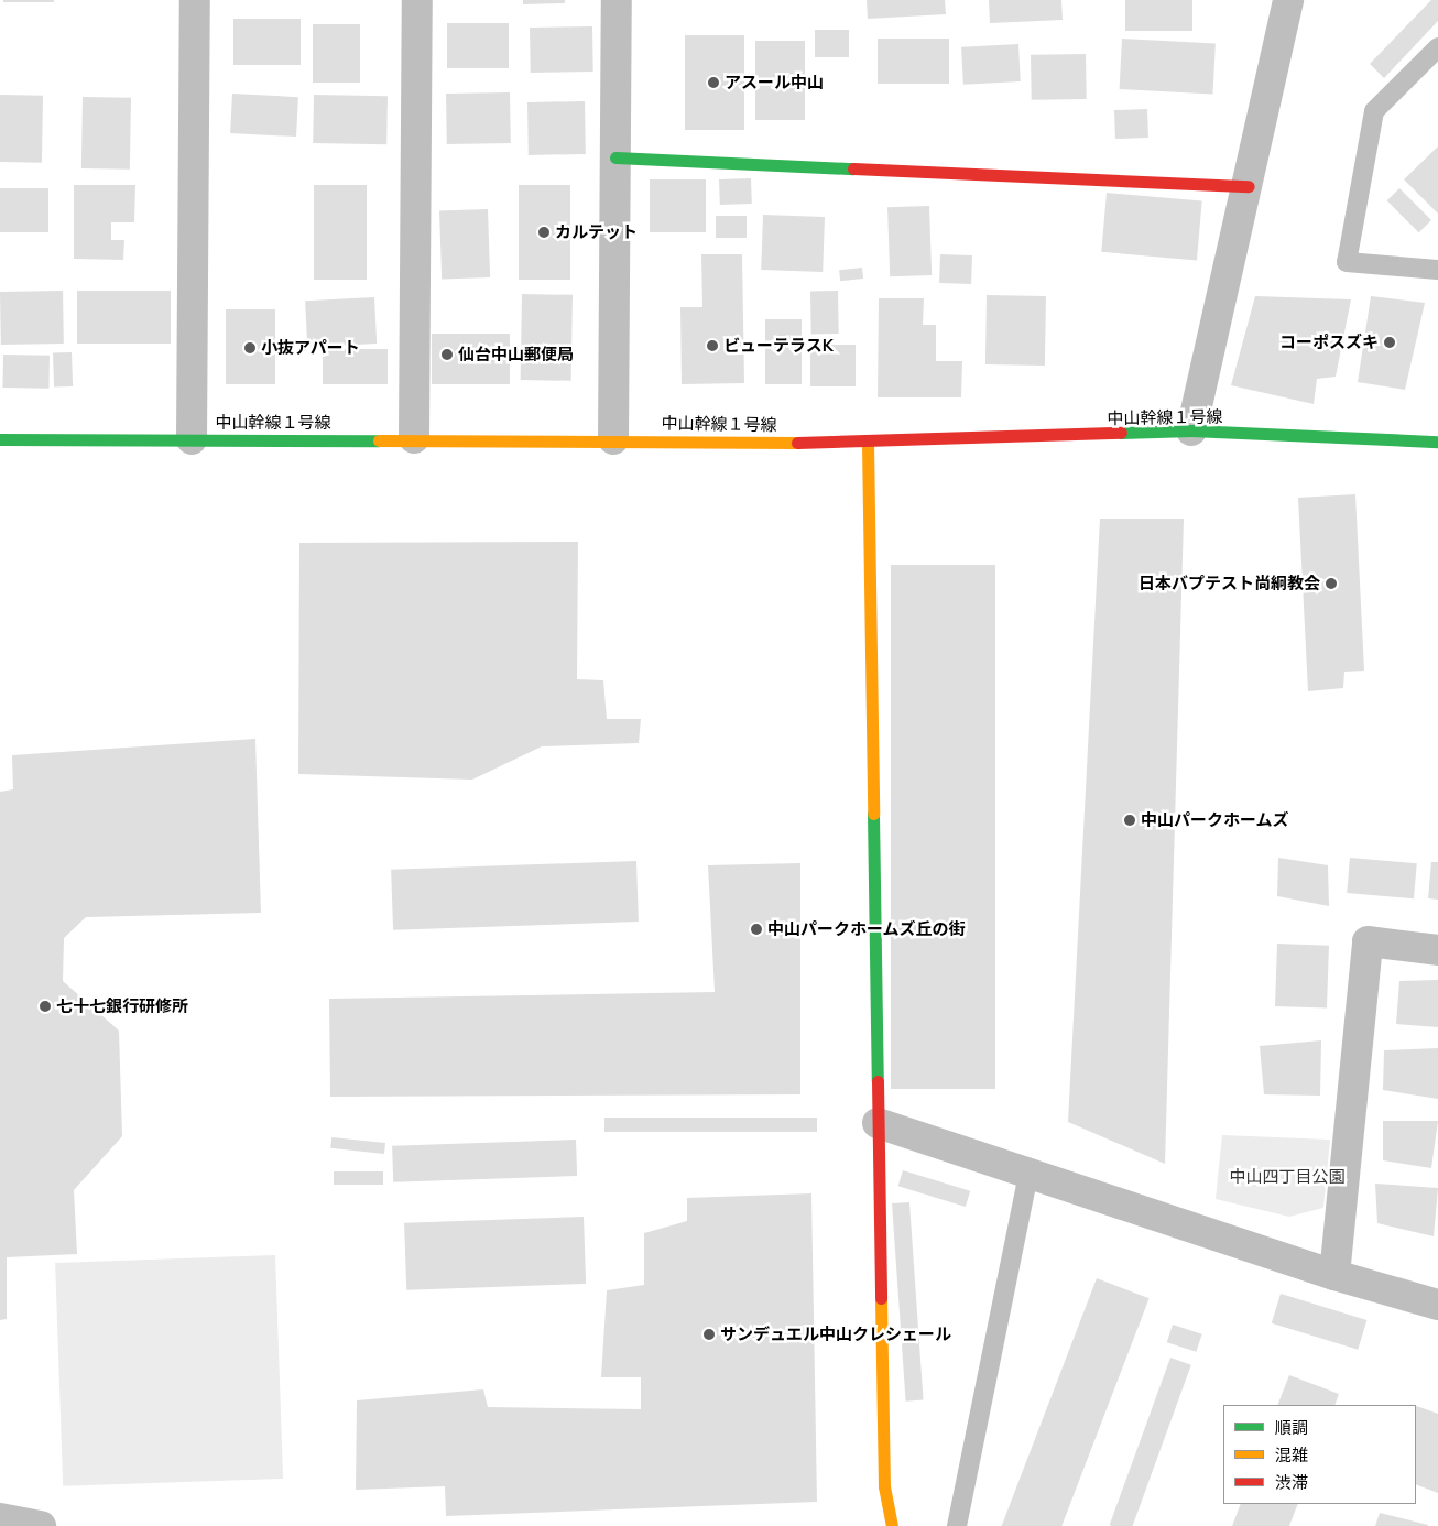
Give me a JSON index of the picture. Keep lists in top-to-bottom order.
{
  "streets": {
    "street": ["中山幹線１号線"]
  },
  "parks": ["中山四丁目公園"],
  "places": [
    "アスール中山",
    "カルテット",
    "コーポスズキ",
    "ビューテラスK",
    "小抜アパート",
    "仙台中山郵便局",
    "日本バプテスト尚絅教会",
    "中山パークホームズ",
    "中山パークホームズ丘の街",
    "七十七銀行研修所",
    "サンデュエル中山クレシェール"
  ],
  "legend": ["順調", "混雑", "渋滞"]
}
